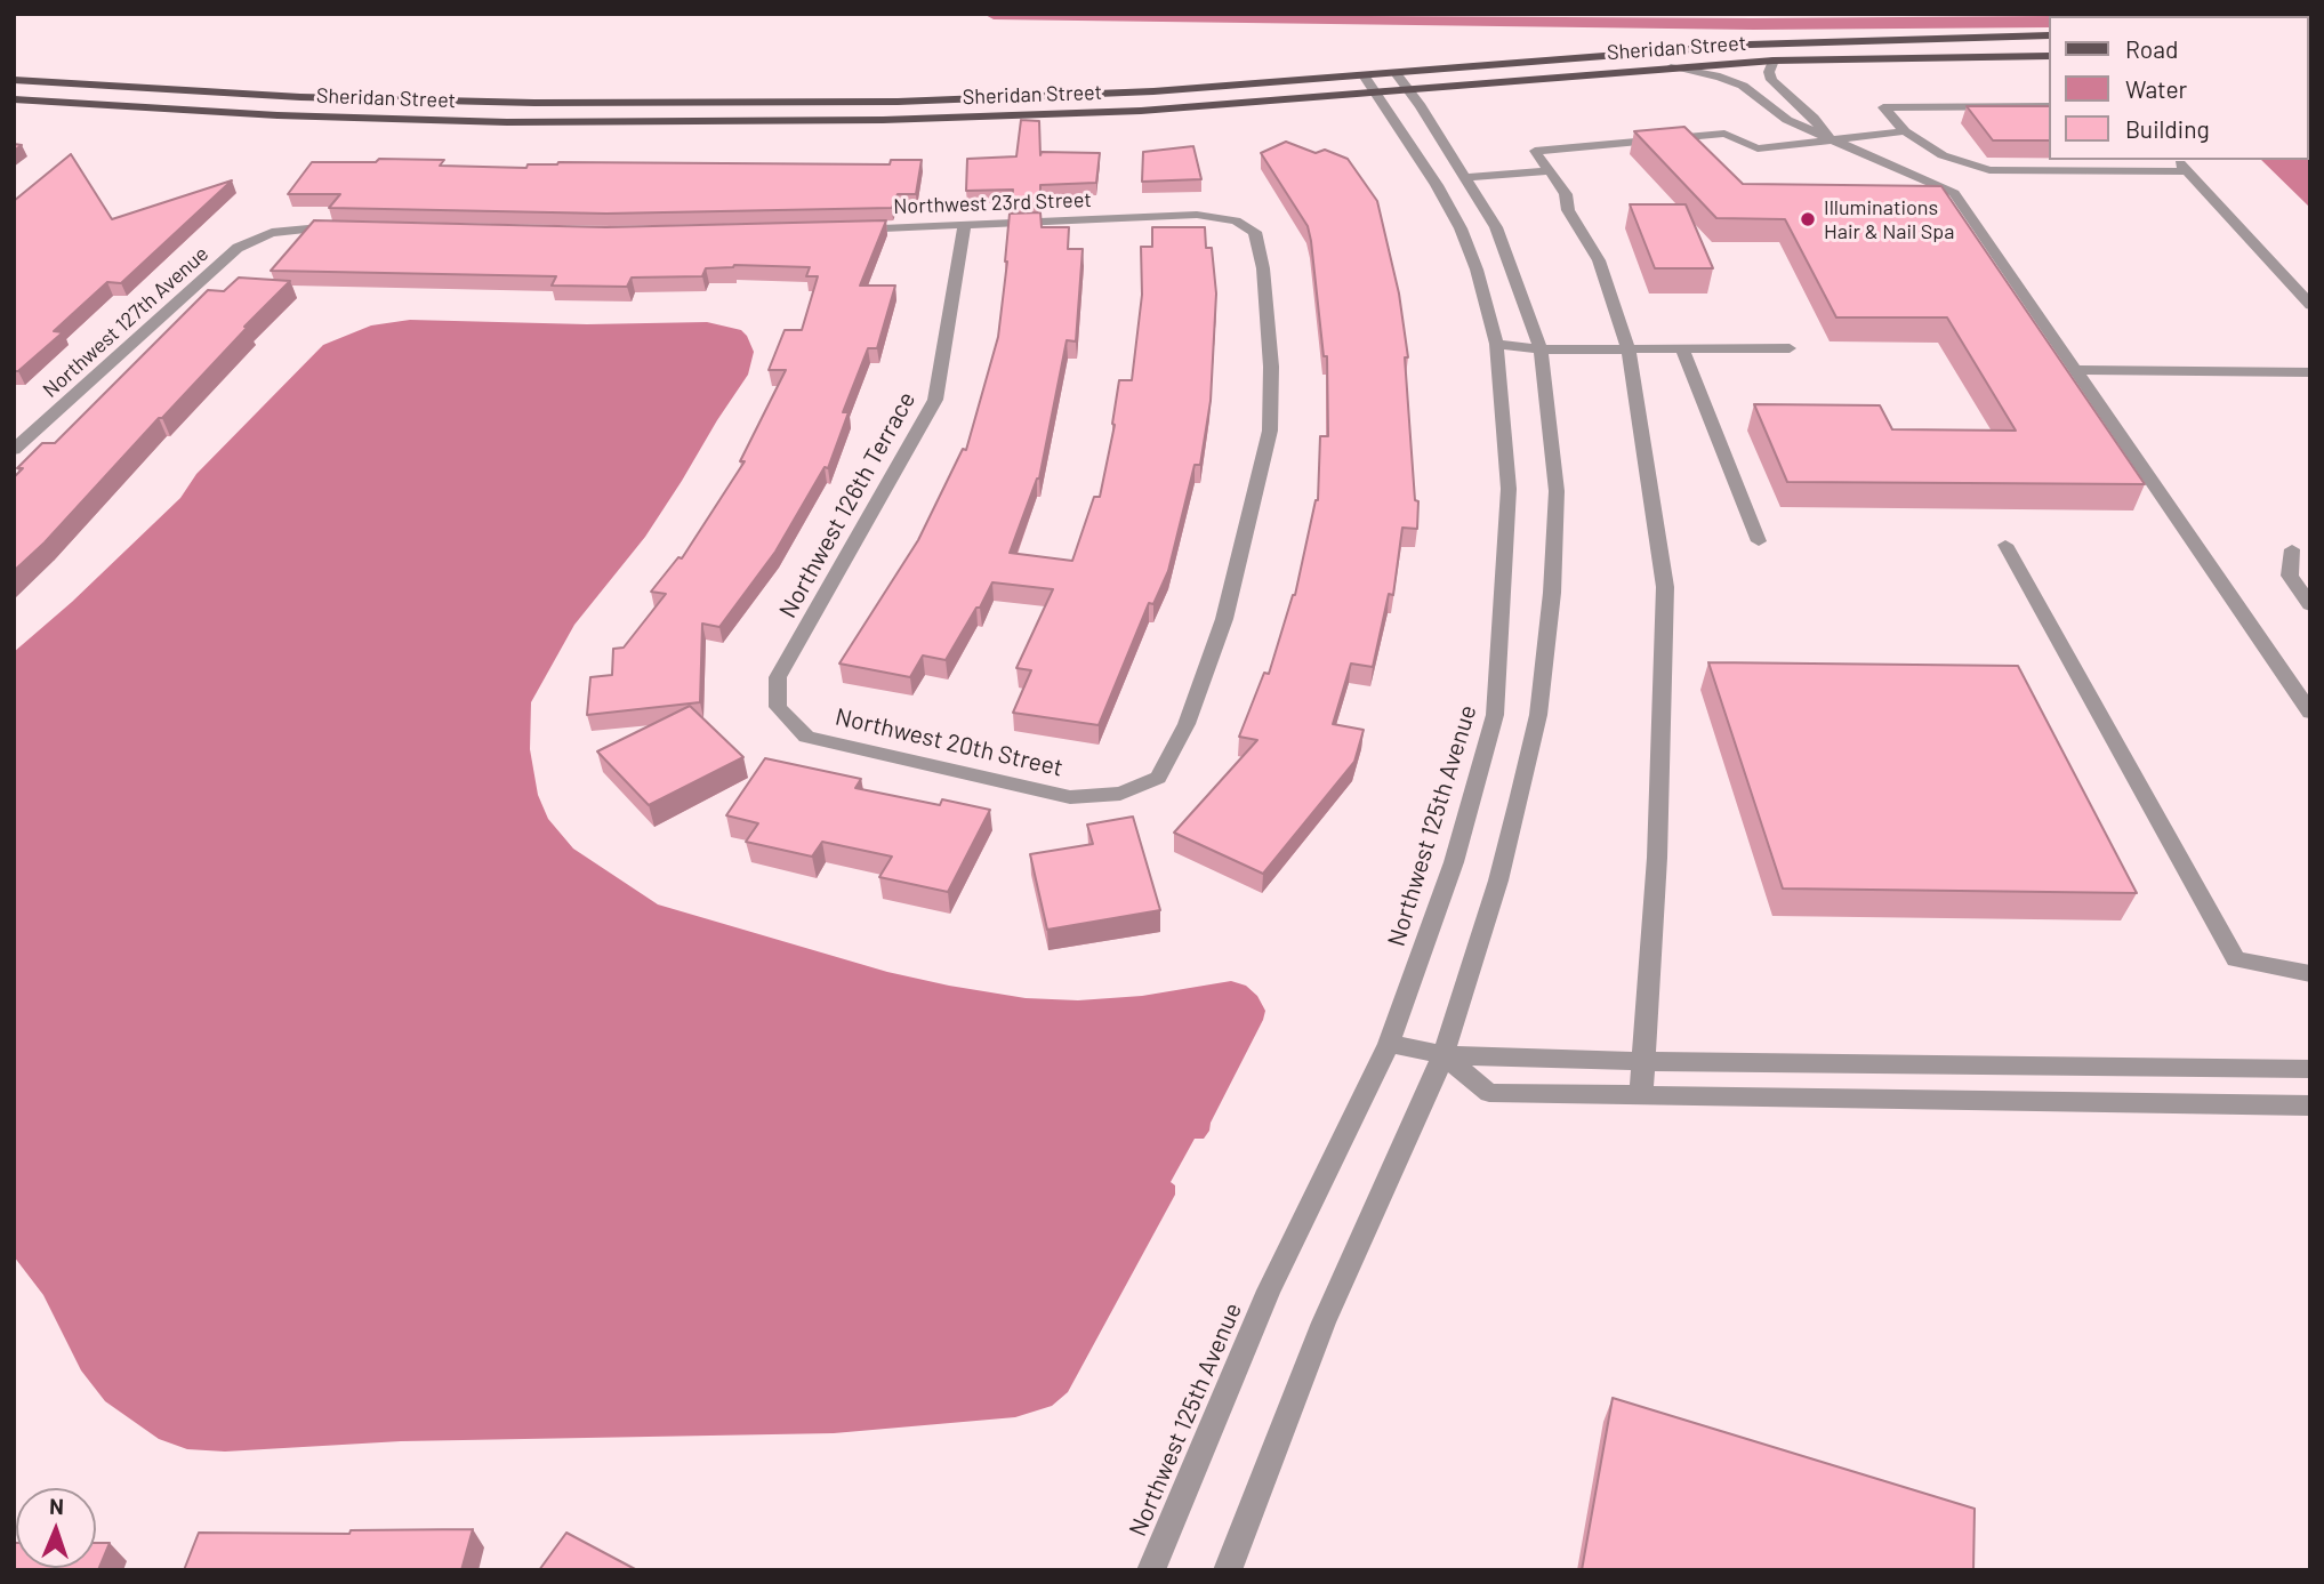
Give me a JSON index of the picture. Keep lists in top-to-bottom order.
{
  "streets": {
    "main road": ["Sheridan Street"],
    "street": [
      "Northwest 23rd Street",
      "Northwest 127th Avenue",
      "Northwest 126th Terrace",
      "Northwest 20th Street",
      "Northwest 125th Avenue"
    ]
  },
  "crossings": [
    ["Sheridan Street", "Northwest 125th Avenue"],
    ["Northwest 23rd Street", "Northwest 126th Terrace"],
    ["Northwest 23rd Street", "Northwest 20th Street"],
    ["Northwest 126th Terrace", "Northwest 20th Street"]
  ],
  "places": ["Illuminations Hair & Nail Spa"],
  "legend": ["Road", "Water", "Building"],
  "north": "top"
}
